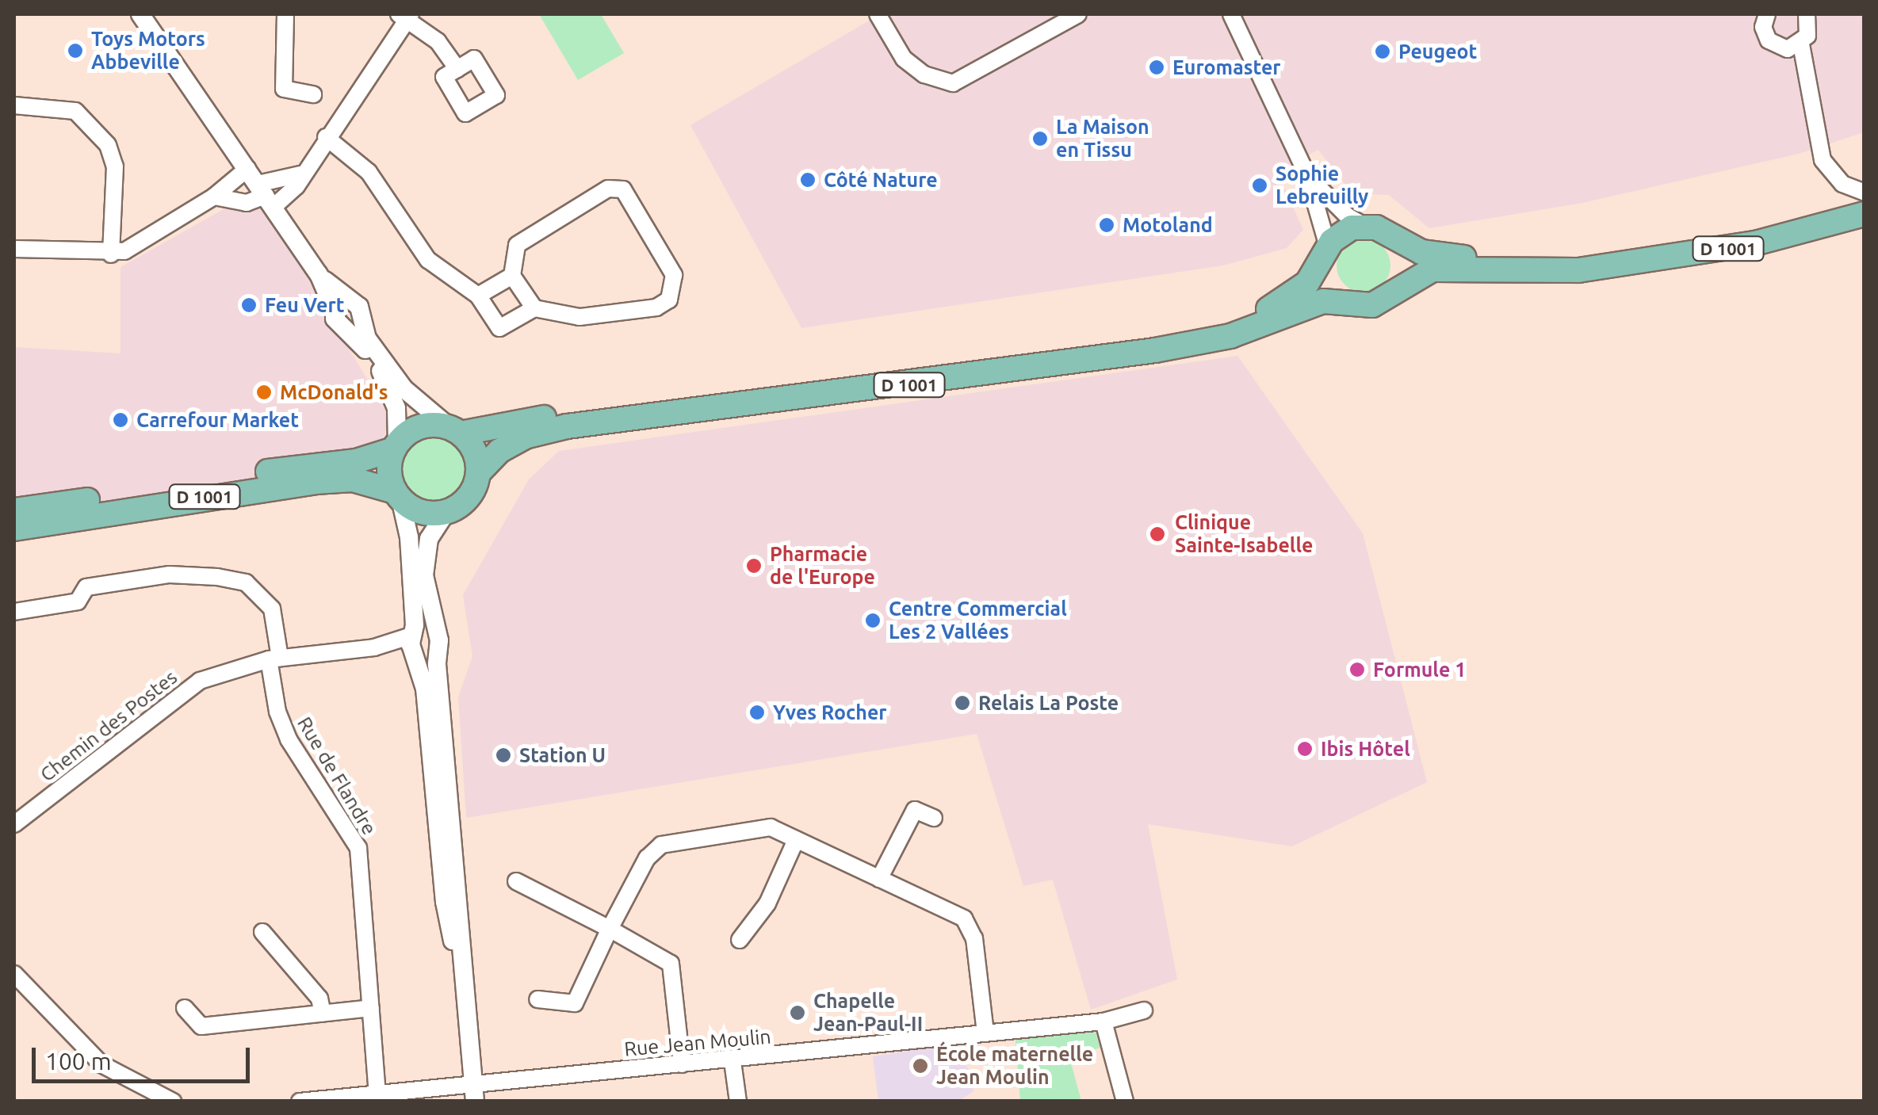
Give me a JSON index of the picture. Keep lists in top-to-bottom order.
{
  "streets": {
    "main road": ["D 1001"],
    "street": ["Chemin des Postes", "Rue de Flandre", "Rue Jean Moulin"]
  },
  "crossings": [
    ["Chemin des Postes", "Rue de Flandre"],
    ["Rue de Flandre", "Rue Jean Moulin"]
  ],
  "places": [
    "Toys Motors Abbeville",
    "Peugeot",
    "Euromaster",
    "La Maison en Tissu",
    "Côté Nature",
    "Sophie Lebreuilly",
    "Motoland",
    "Feu Vert",
    "McDonald's",
    "Carrefour Market",
    "Clinique Sainte-Isabelle",
    "Pharmacie de l'Europe",
    "Centre Commercial Les 2 Vallées",
    "Formule 1",
    "Relais La Poste",
    "Yves Rocher",
    "Ibis Hôtel",
    "Station U",
    "Chapelle Jean-Paul-II",
    "École maternelle Jean Moulin"
  ],
  "scale_bar": "100 m"
}
